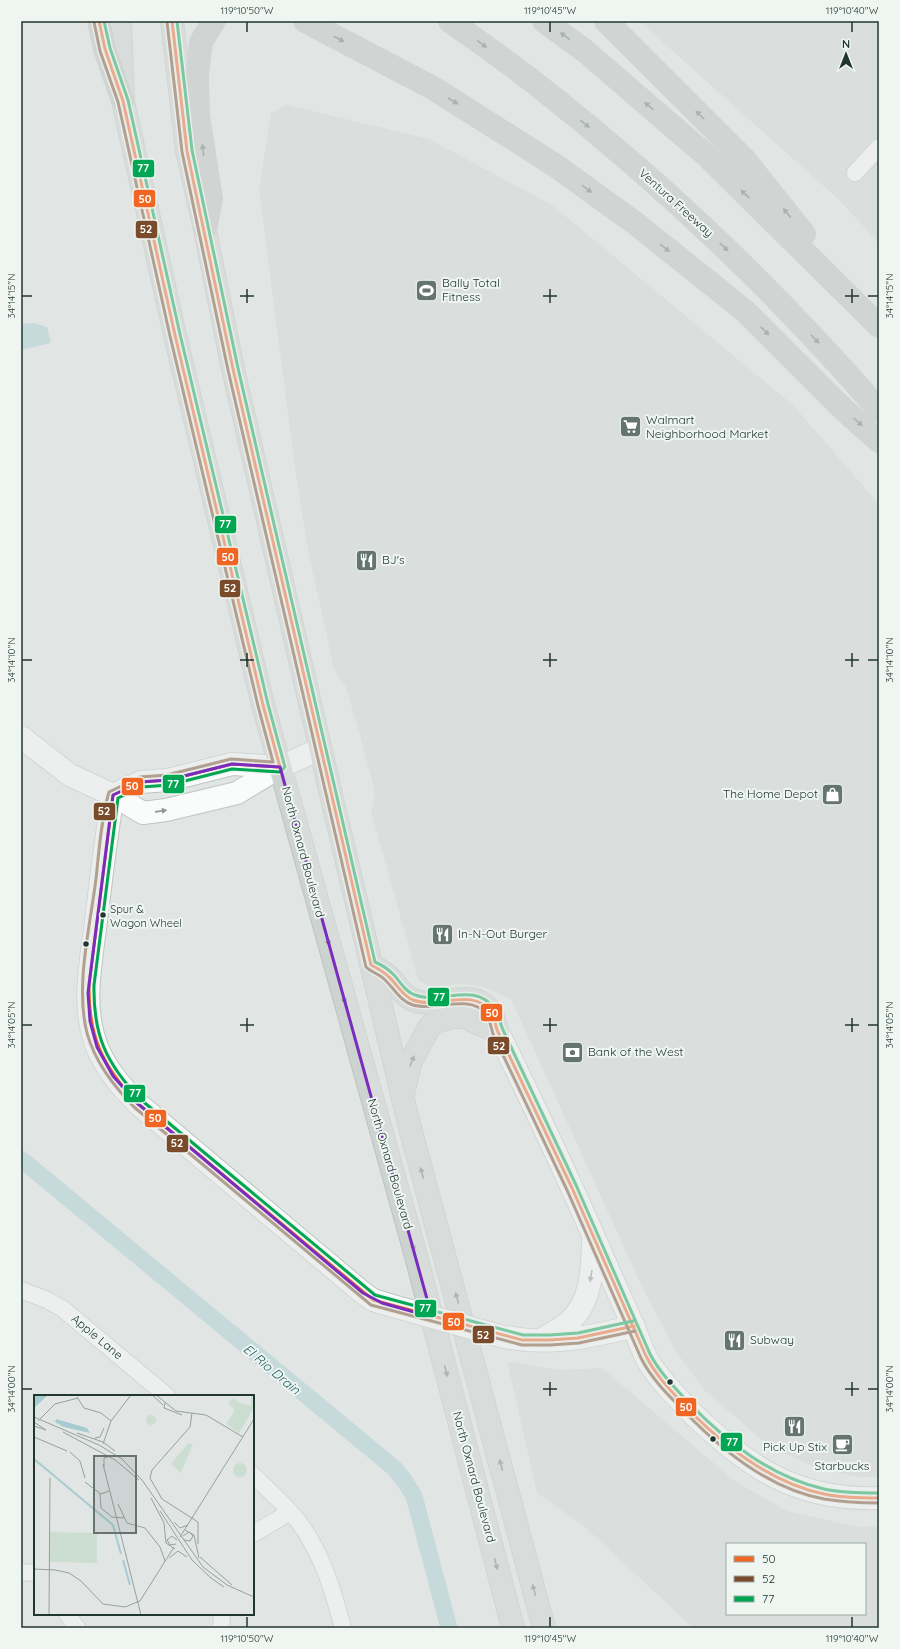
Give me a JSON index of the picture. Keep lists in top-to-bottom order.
{
  "streets": {
    "highway": ["Ventura Freeway"],
    "main road": ["North Oxnard Boulevard"],
    "street": ["Apple Lane"]
  },
  "water": ["El Rio Drain"],
  "places": {
    "sports": ["Bally Total Fitness"],
    "supermarket": ["Walmart Neighborhood Market"],
    "restaurant": [
      "BJ's",
      "In-N-Out Burger",
      "Subway",
      "Pick Up Stix"
    ],
    "shop": ["The Home Depot"],
    "other": ["Spur & Wagon Wheel"],
    "bank": ["Bank of the West"],
    "cafe": ["Starbucks"]
  },
  "lines": ["transit line 50", "transit line 77", "transit line 52"],
  "legend": ["50", "52", "77"],
  "north": "top",
  "coordinates": [
    "119°10'50\"W",
    "119°10'45\"W",
    "119°10'40\"W",
    "34°14'15\"N",
    "34°14'10\"N",
    "34°14'05\"N",
    "34°14'00\"N"
  ]
}
